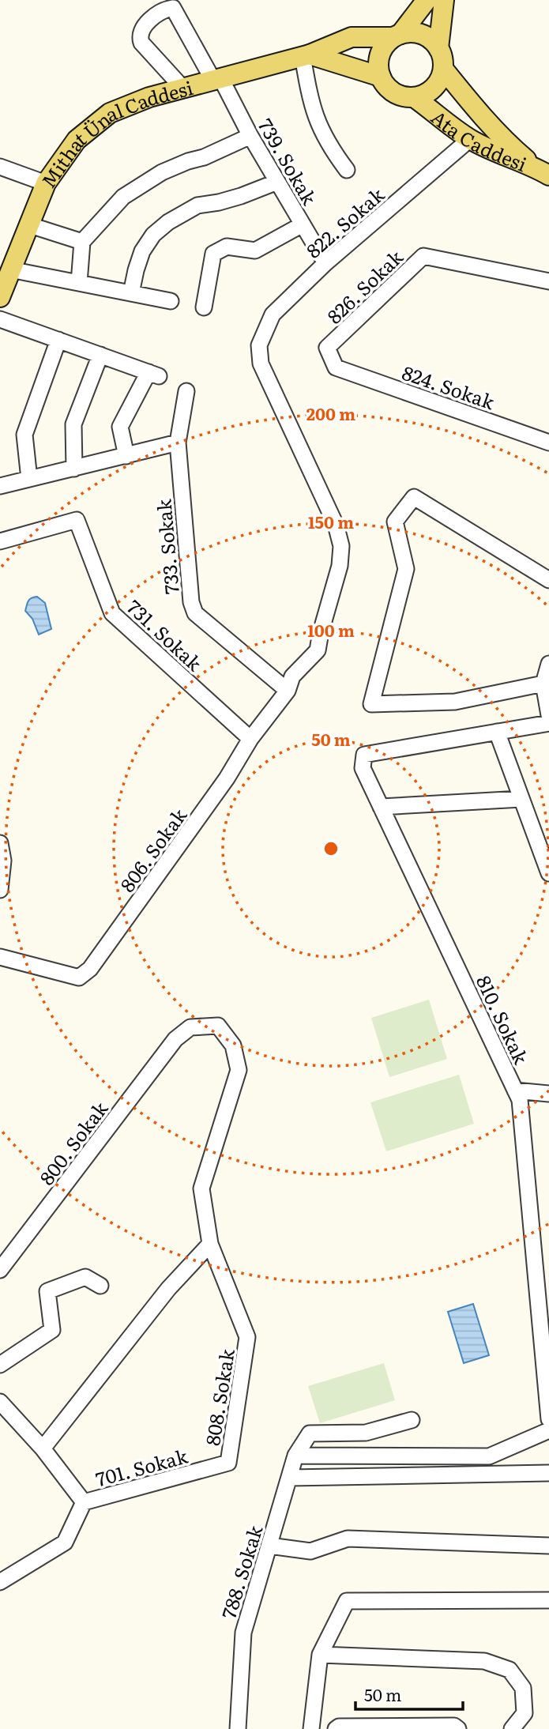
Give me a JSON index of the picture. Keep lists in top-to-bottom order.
{
  "streets": {
    "main road": ["Mithat Ünal Caddesi", "Ata Caddesi"],
    "street": [
      "739. Sokak",
      "822. Sokak",
      "826. Sokak",
      "824. Sokak",
      "733. Sokak",
      "731. Sokak",
      "806. Sokak",
      "810. Sokak",
      "800. Sokak",
      "808. Sokak",
      "701. Sokak",
      "788. Sokak"
    ]
  },
  "crossings": [
    ["Mithat Ünal Caddesi", "Ata Caddesi"],
    ["Mithat Ünal Caddesi", "739. Sokak"],
    ["Ata Caddesi", "822. Sokak"],
    ["739. Sokak", "822. Sokak"],
    ["822. Sokak", "806. Sokak"],
    ["826. Sokak", "824. Sokak"],
    ["733. Sokak", "806. Sokak"],
    ["731. Sokak", "806. Sokak"],
    ["800. Sokak", "808. Sokak"],
    ["808. Sokak", "701. Sokak"]
  ],
  "scale_bar": "50 m",
  "rings": [
    "200 m",
    "150 m",
    "100 m",
    "50 m"
  ]
}
